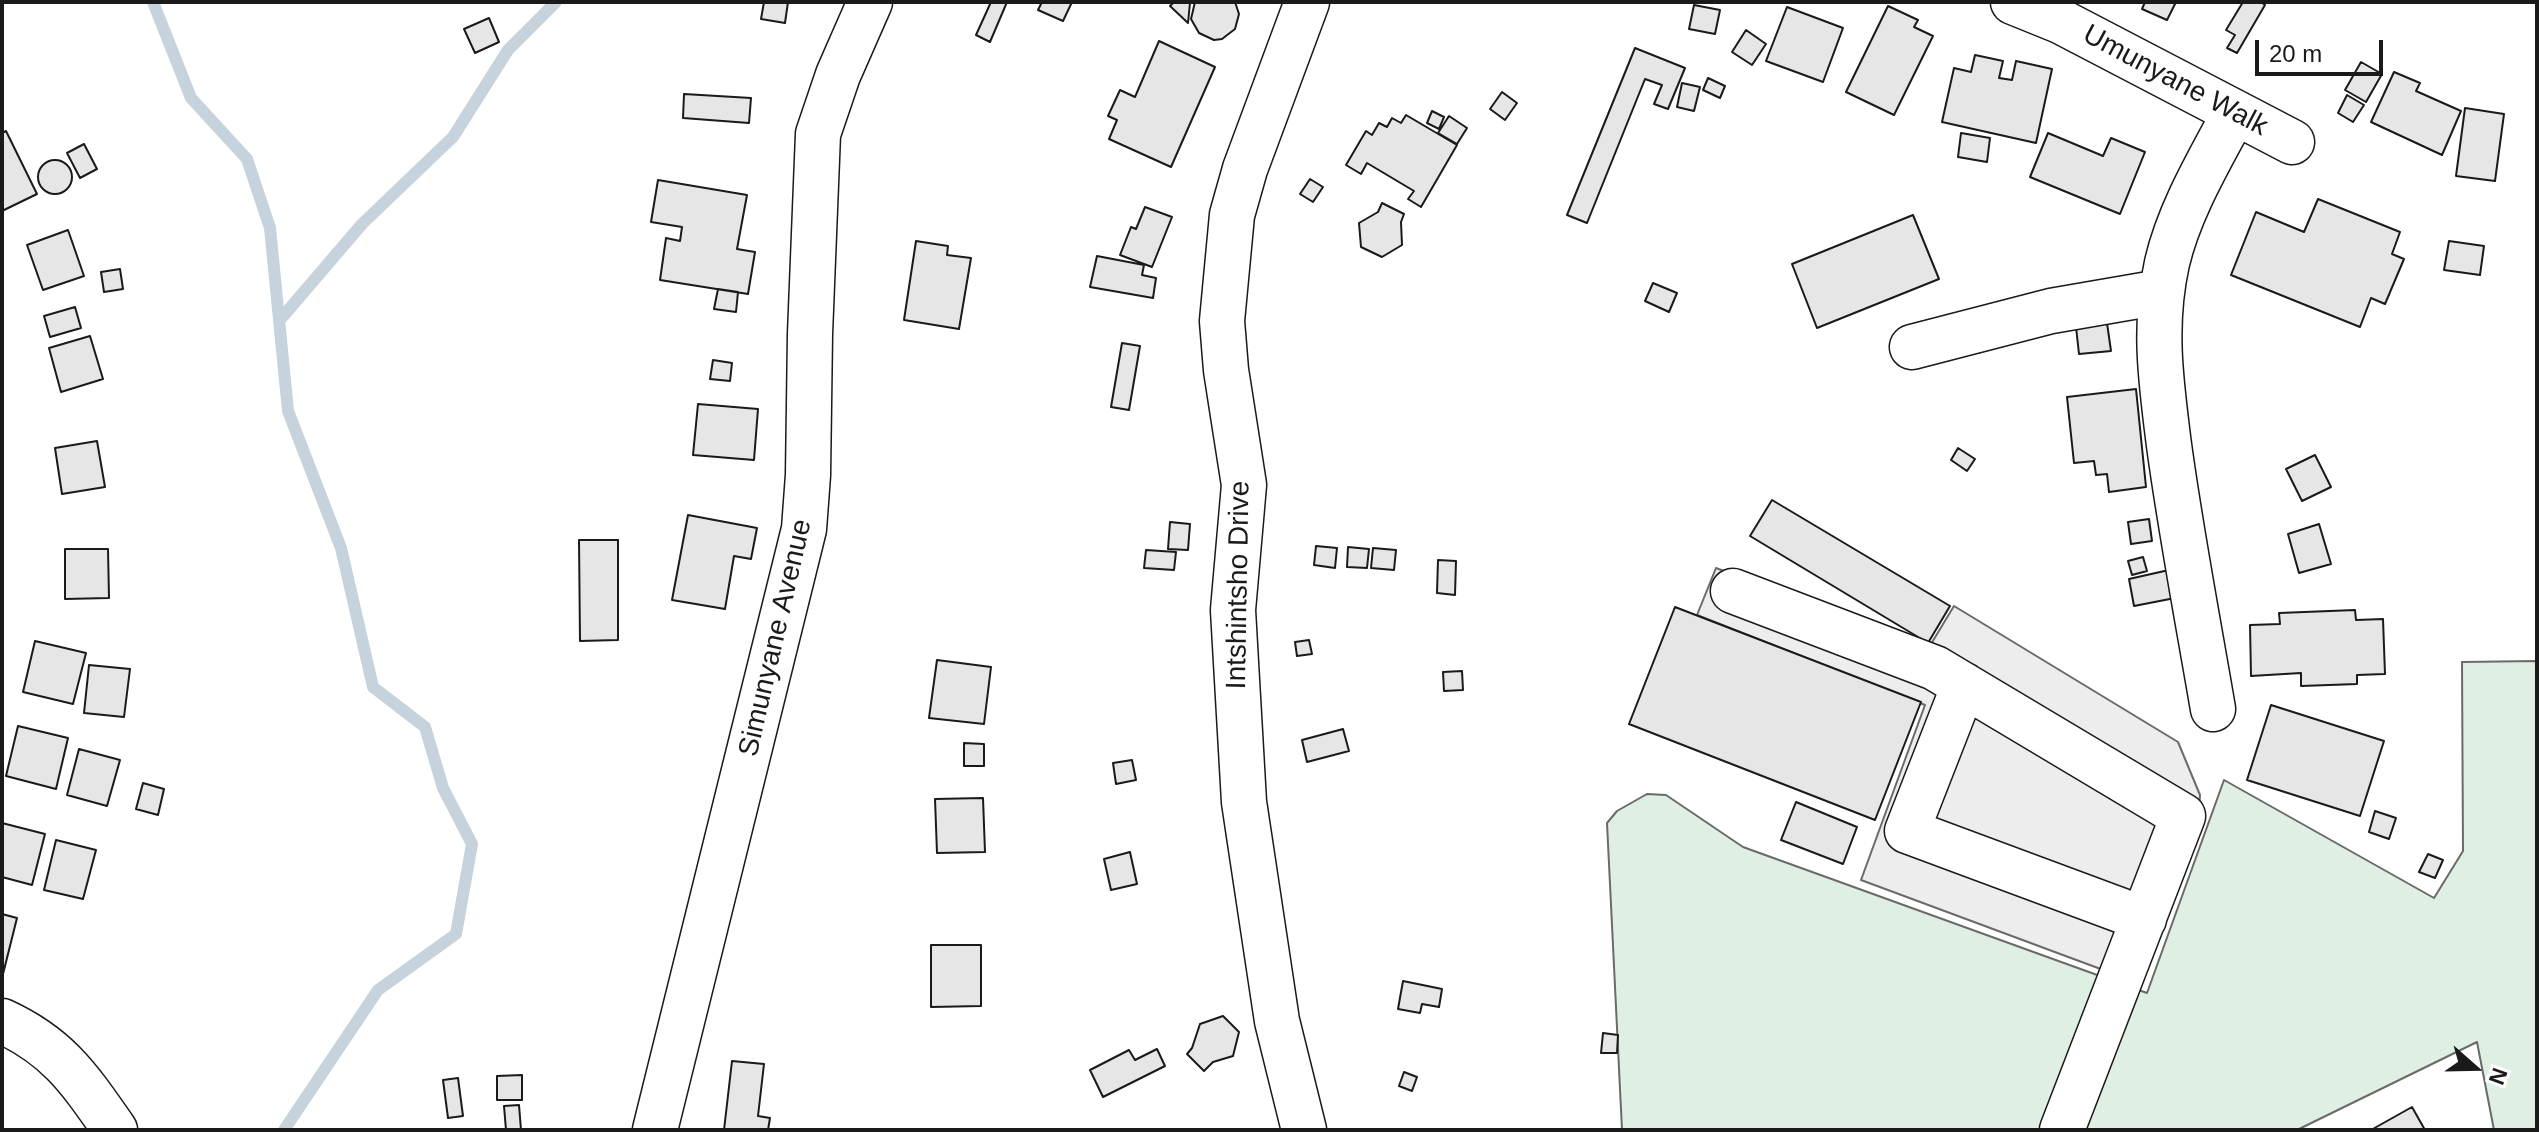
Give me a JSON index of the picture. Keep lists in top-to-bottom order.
{
  "streets": {
    "street": ["Umunyane Walk", "Intshintsho Drive", "Simunyane Avenue"]
  },
  "scale_bar": "20 m",
  "north": "right"
}
